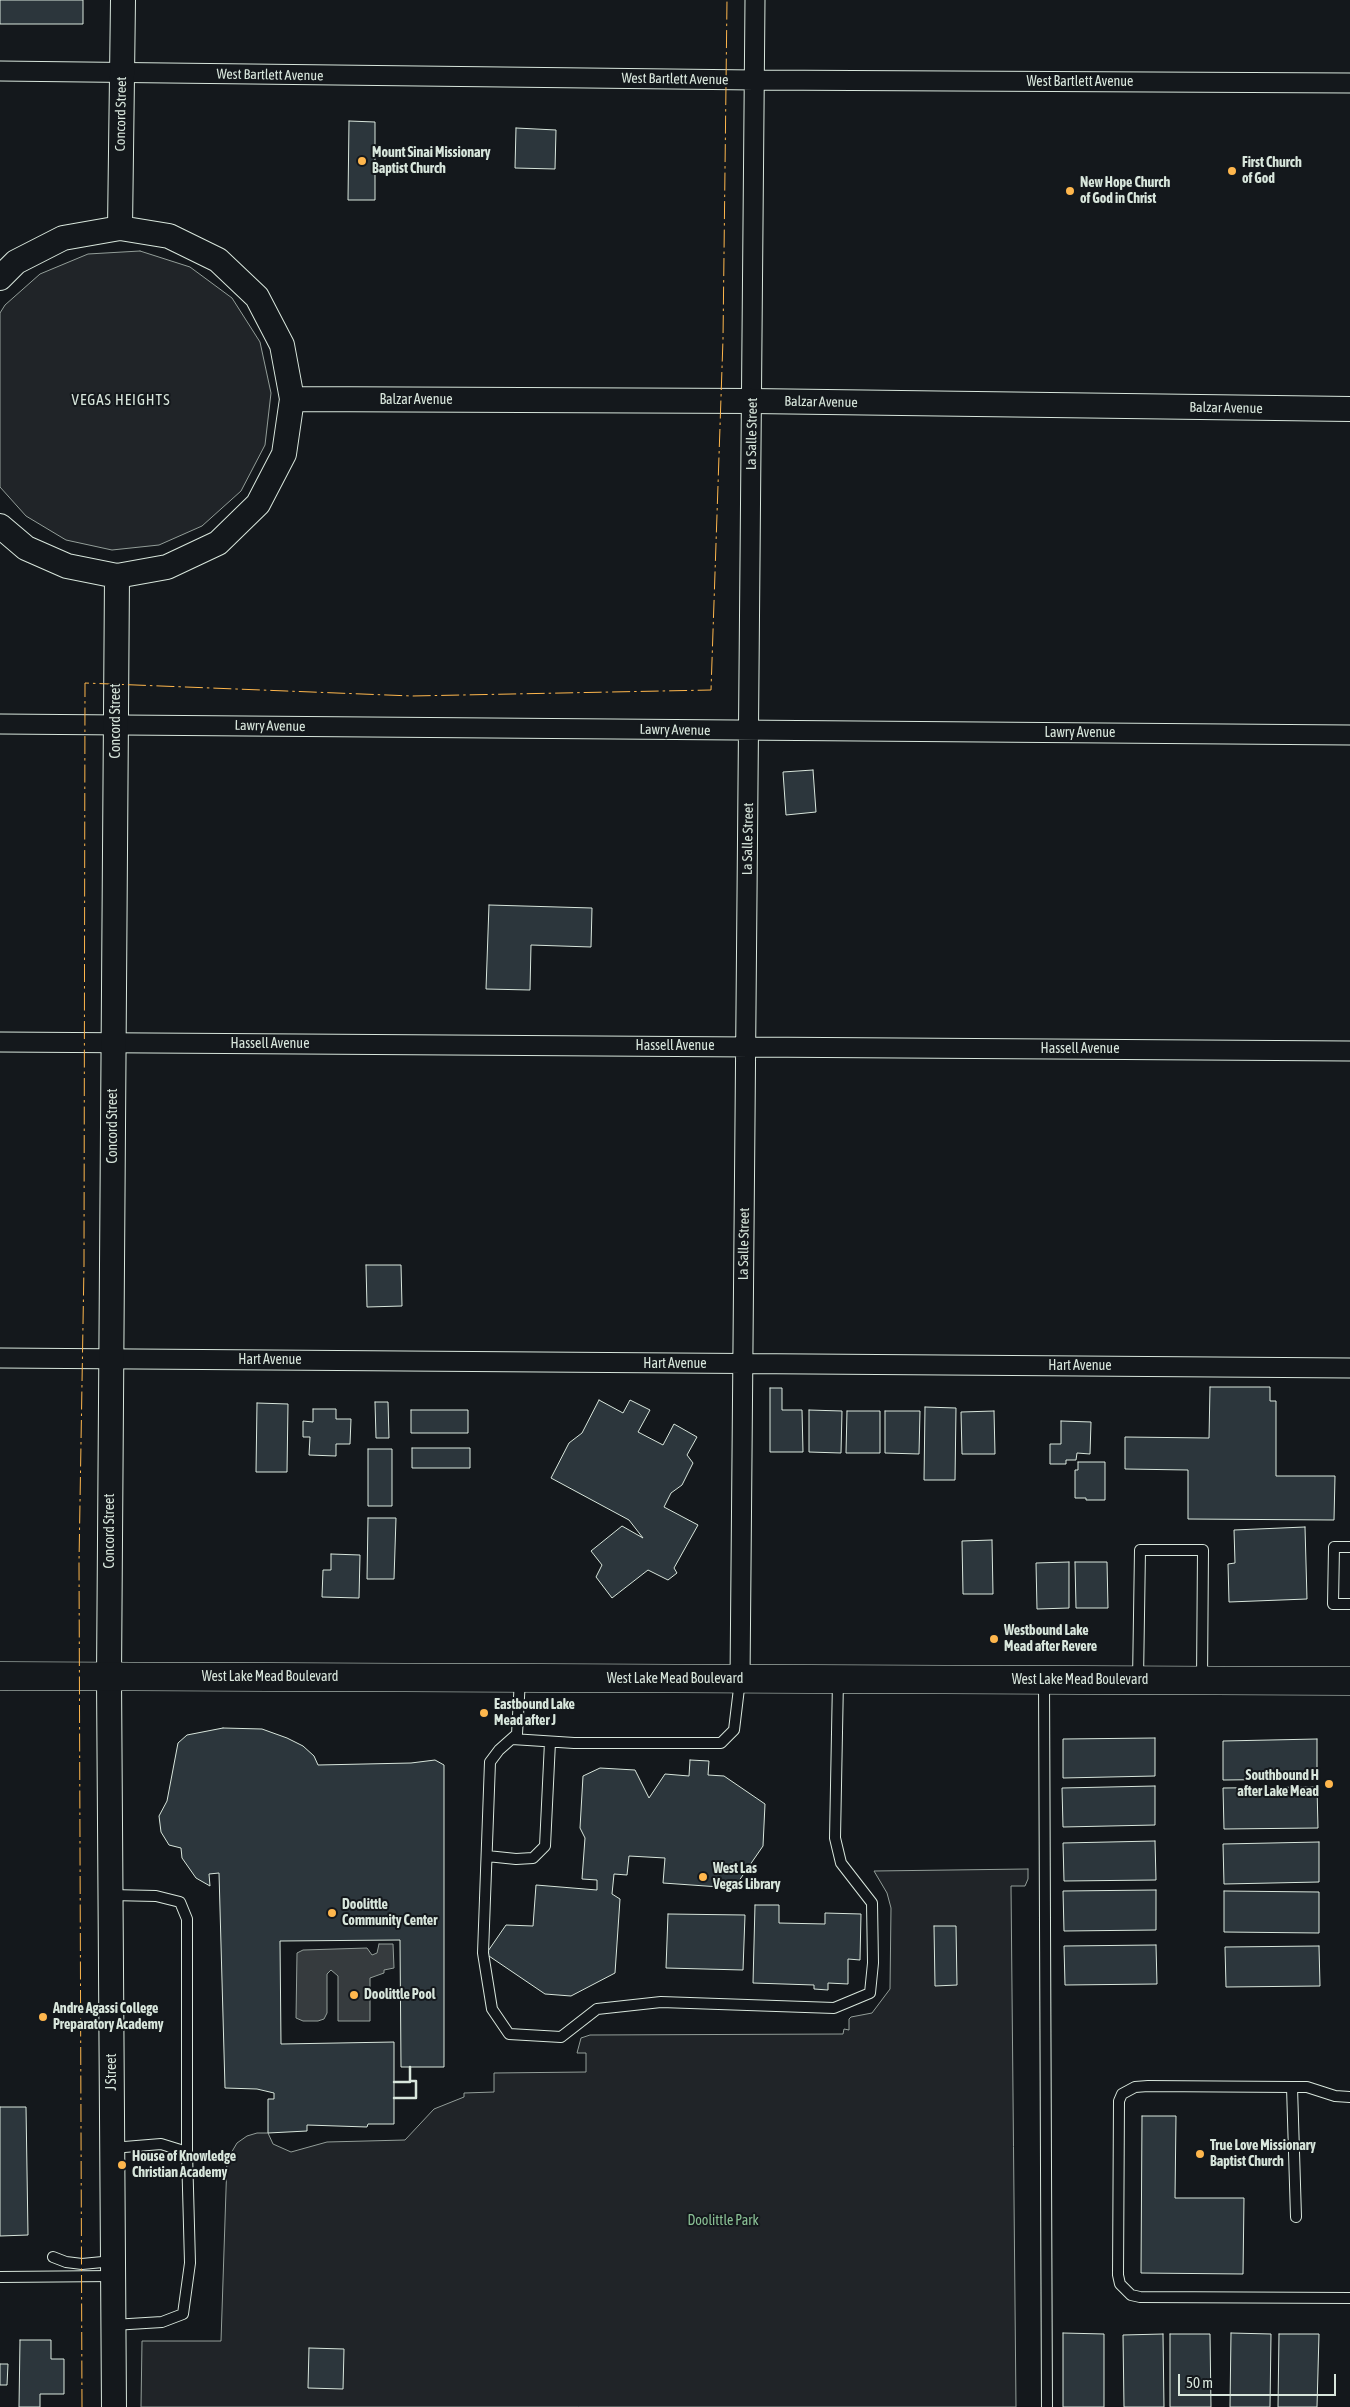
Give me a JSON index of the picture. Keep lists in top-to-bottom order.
{
  "streets": {
    "main road": ["West Lake Mead Boulevard"],
    "street": [
      "West Bartlett Avenue",
      "Concord Street",
      "Balzar Avenue",
      "La Salle Street",
      "Lawry Avenue",
      "Hassell Avenue",
      "Hart Avenue",
      "J Street"
    ]
  },
  "crossings": [
    ["West Bartlett Avenue", "Concord Street"],
    ["West Bartlett Avenue", "La Salle Street"],
    ["Concord Street", "Lawry Avenue"],
    ["Concord Street", "Hassell Avenue"],
    ["Concord Street", "Hart Avenue"],
    ["Concord Street", "West Lake Mead Boulevard"],
    ["Concord Street", "J Street"],
    ["Balzar Avenue", "La Salle Street"],
    ["La Salle Street", "Lawry Avenue"],
    ["La Salle Street", "Hassell Avenue"],
    ["La Salle Street", "Hart Avenue"],
    ["La Salle Street", "West Lake Mead Boulevard"],
    ["West Lake Mead Boulevard", "J Street"]
  ],
  "districts": ["VEGAS HEIGHTS"],
  "parks": ["Doolittle Park"],
  "places": [
    "Mount Sinai Missionary Baptist Church",
    "First Church of God",
    "New Hope Church of God in Christ",
    "Westbound Lake Mead after Revere",
    "Eastbound Lake Mead after J",
    "Southbound H after Lake Mead",
    "West Las Vegas Library",
    "Doolittle Community Center",
    "Doolittle Pool",
    "Andre Agassi College Preparatory Academy",
    "True Love Missionary Baptist Church",
    "House of Knowledge Christian Academy"
  ],
  "scale_bar": "50 m"
}
